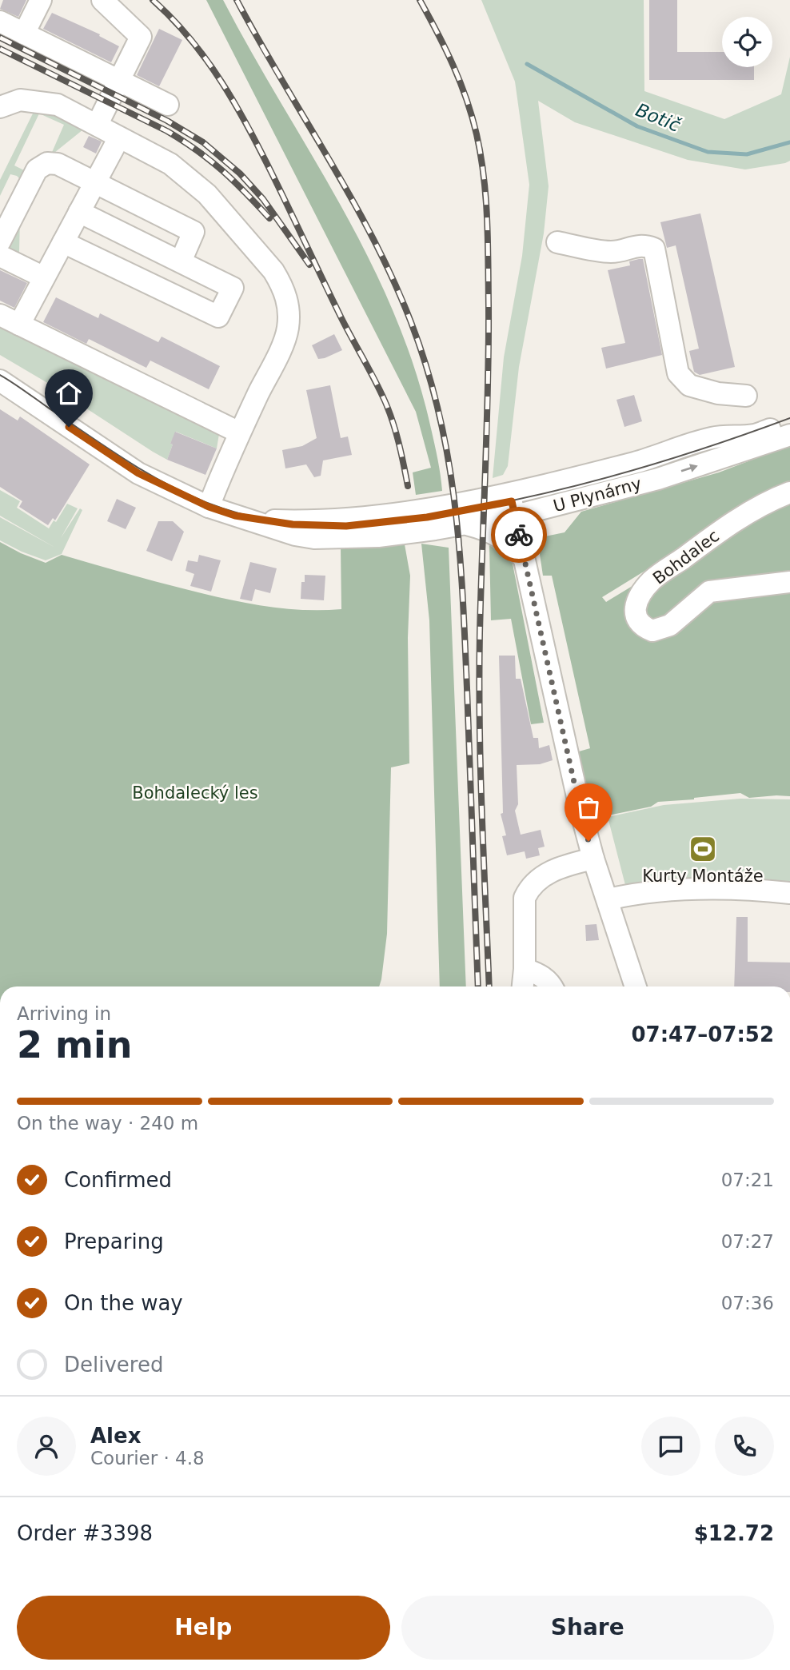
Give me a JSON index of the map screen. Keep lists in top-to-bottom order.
{
  "streets": {
    "street": ["U Plynárny", "Bohdalec"]
  },
  "water": ["Botič"],
  "parks": ["Bohdalecký les"],
  "places": {
    "sports": ["Kurty Montáže"]
  },
  "page": {
    "heading": ["2 min", "Arriving in", "07:47–07:52"],
    "panel": [
      "Alex",
      "Courier · 4.8",
      "Order #3398",
      "$12.72"
    ],
    "bar": "On the way · 240 m",
    "list": [
      ["Confirmed", "07:21"],
      ["Preparing", "07:27"],
      ["On the way", "07:36"],
      "Delivered"
    ],
    "buttons": ["Help", "Share"]
  }
}
